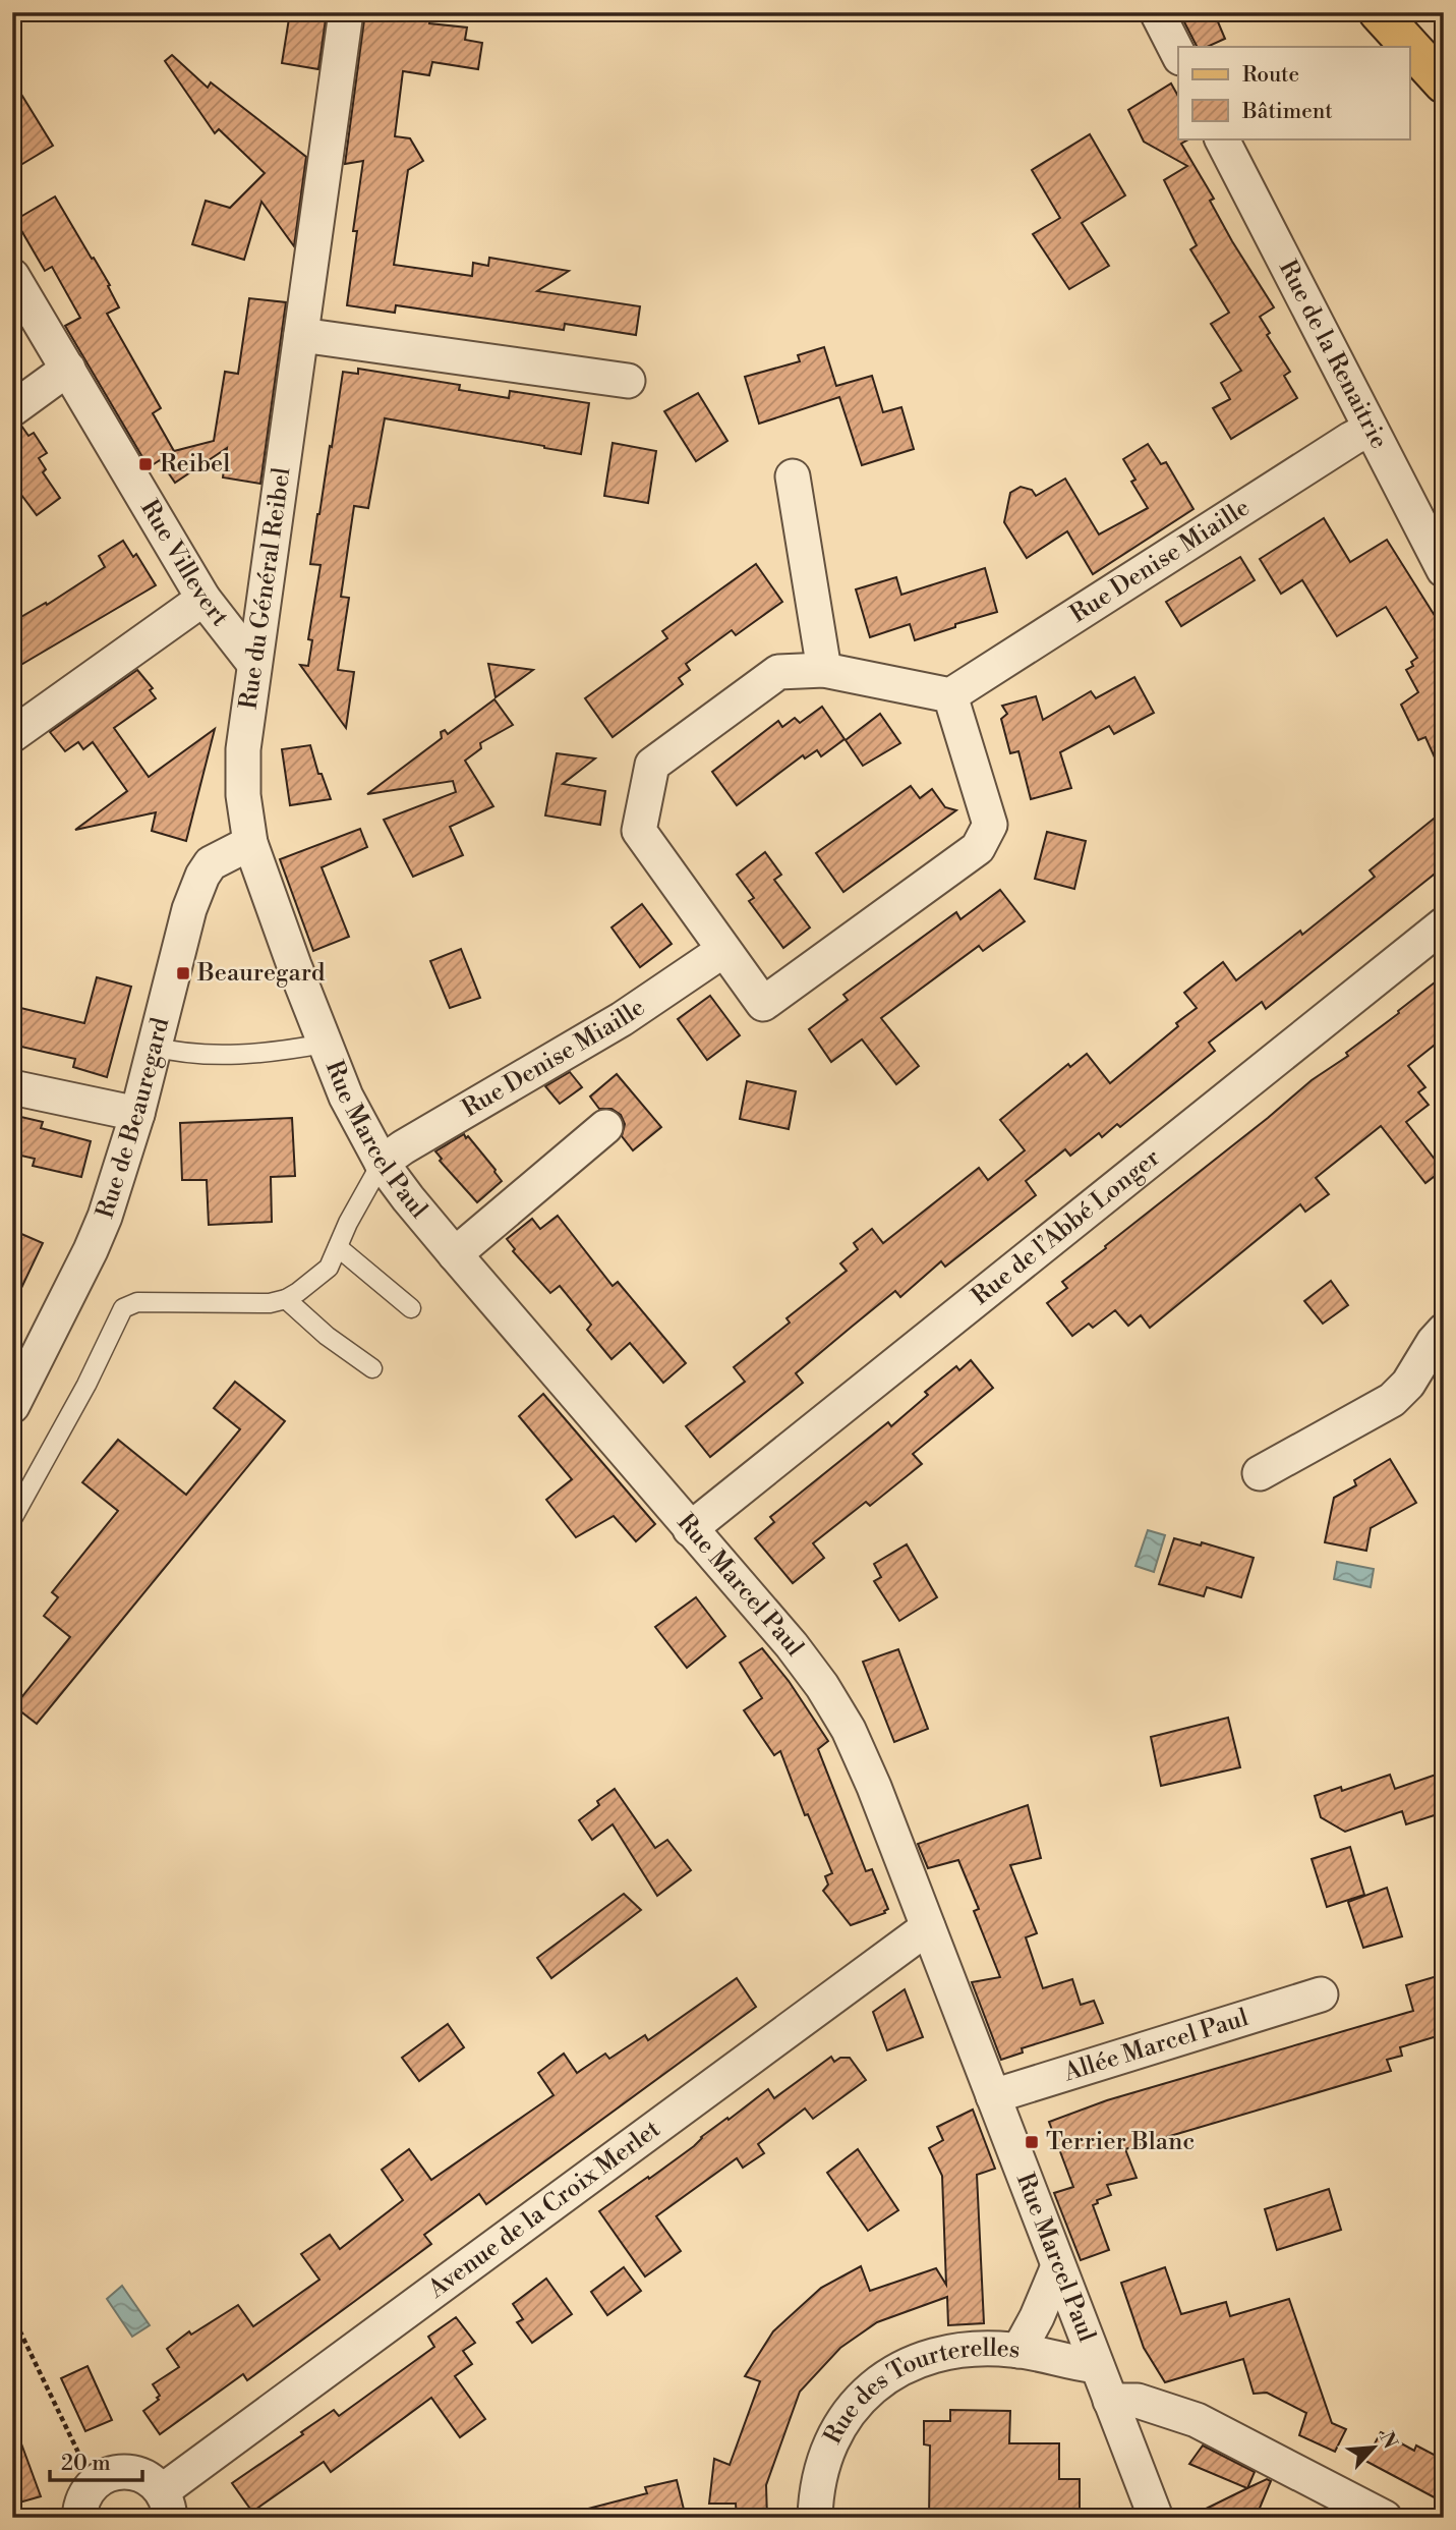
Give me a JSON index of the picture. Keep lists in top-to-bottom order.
{
  "streets": {
    "street": [
      "Rue de la Renaitrie",
      "Rue Denise Miaille",
      "Rue Villevert",
      "Rue du Général Reibel",
      "Rue de Beauregard",
      "Rue Marcel Paul",
      "Rue de l’Abbé Longer",
      "Allée Marcel Paul",
      "Avenue de la Croix Merlet",
      "Rue des Tourterelles"
    ]
  },
  "crossings": [
    ["Rue de la Renaitrie", "Rue Denise Miaille"],
    ["Rue Denise Miaille", "Rue Marcel Paul"],
    ["Rue Villevert", "Rue du Général Reibel"],
    ["Rue du Général Reibel", "Rue de Beauregard"],
    ["Rue du Général Reibel", "Rue Marcel Paul"],
    ["Rue de Beauregard", "Rue Marcel Paul"],
    ["Rue Marcel Paul", "Rue de l’Abbé Longer"],
    ["Rue Marcel Paul", "Allée Marcel Paul"],
    ["Rue Marcel Paul", "Avenue de la Croix Merlet"],
    ["Rue Marcel Paul", "Rue des Tourterelles"]
  ],
  "places": {
    "transit": ["Reibel", "Beauregard", "Terrier Blanc"]
  },
  "legend": ["Route", "Bâtiment"],
  "scale_bar": "20 m",
  "north": "top right"
}
